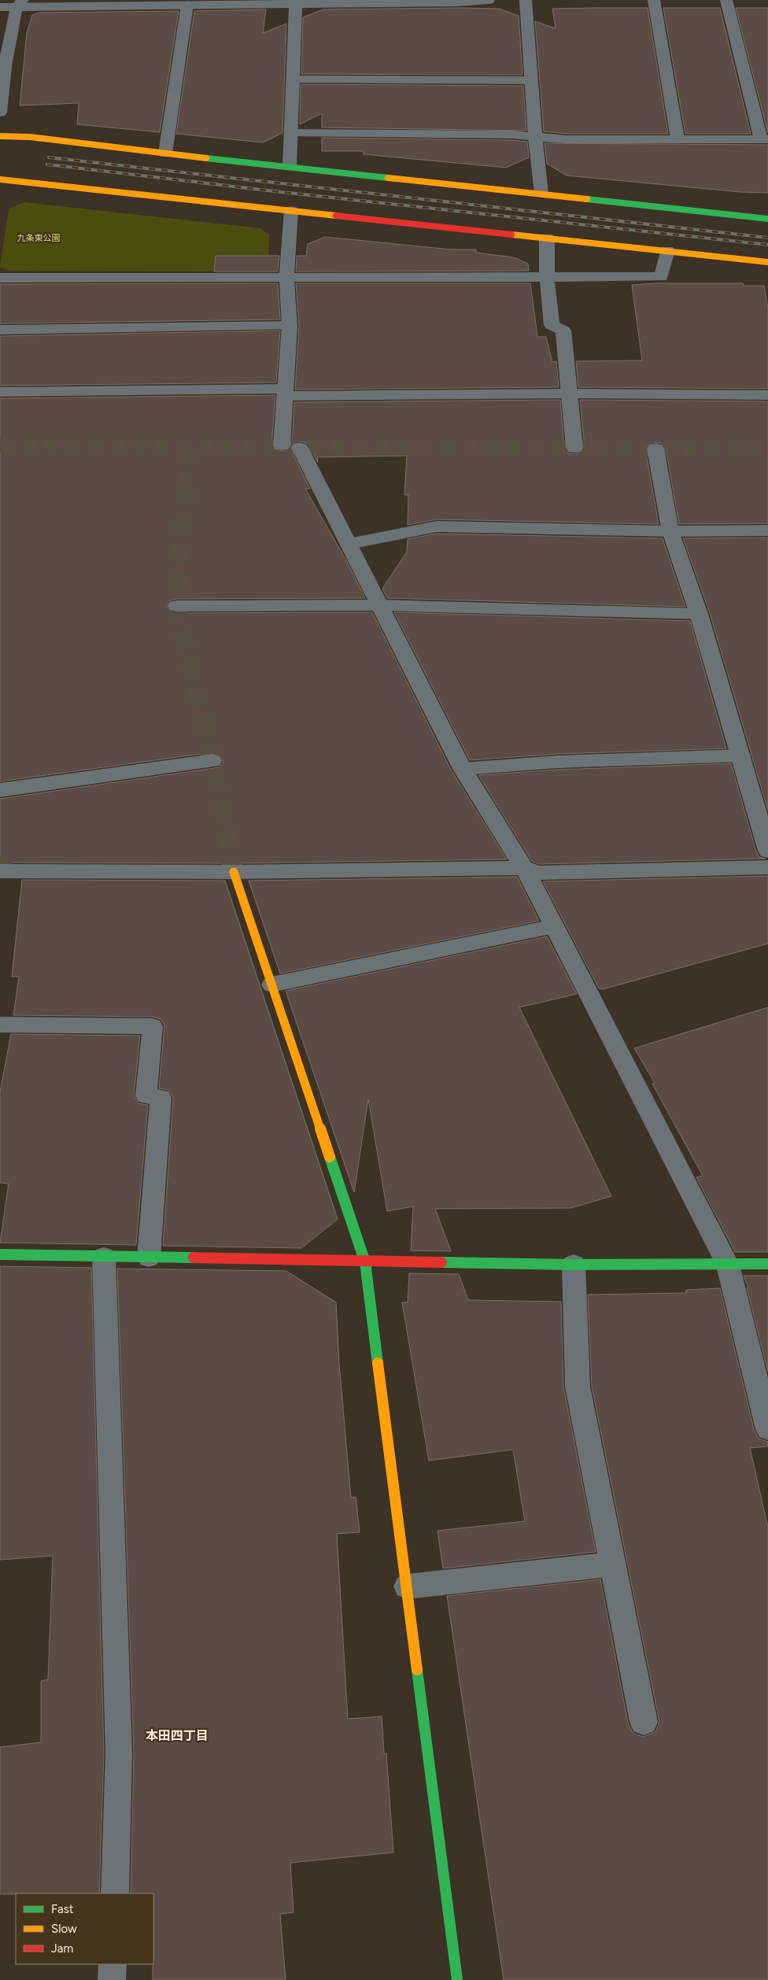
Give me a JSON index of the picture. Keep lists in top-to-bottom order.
{
  "districts": ["本田四丁目"],
  "parks": ["九条東公園"],
  "legend": ["Fast", "Slow", "Jam"]
}
